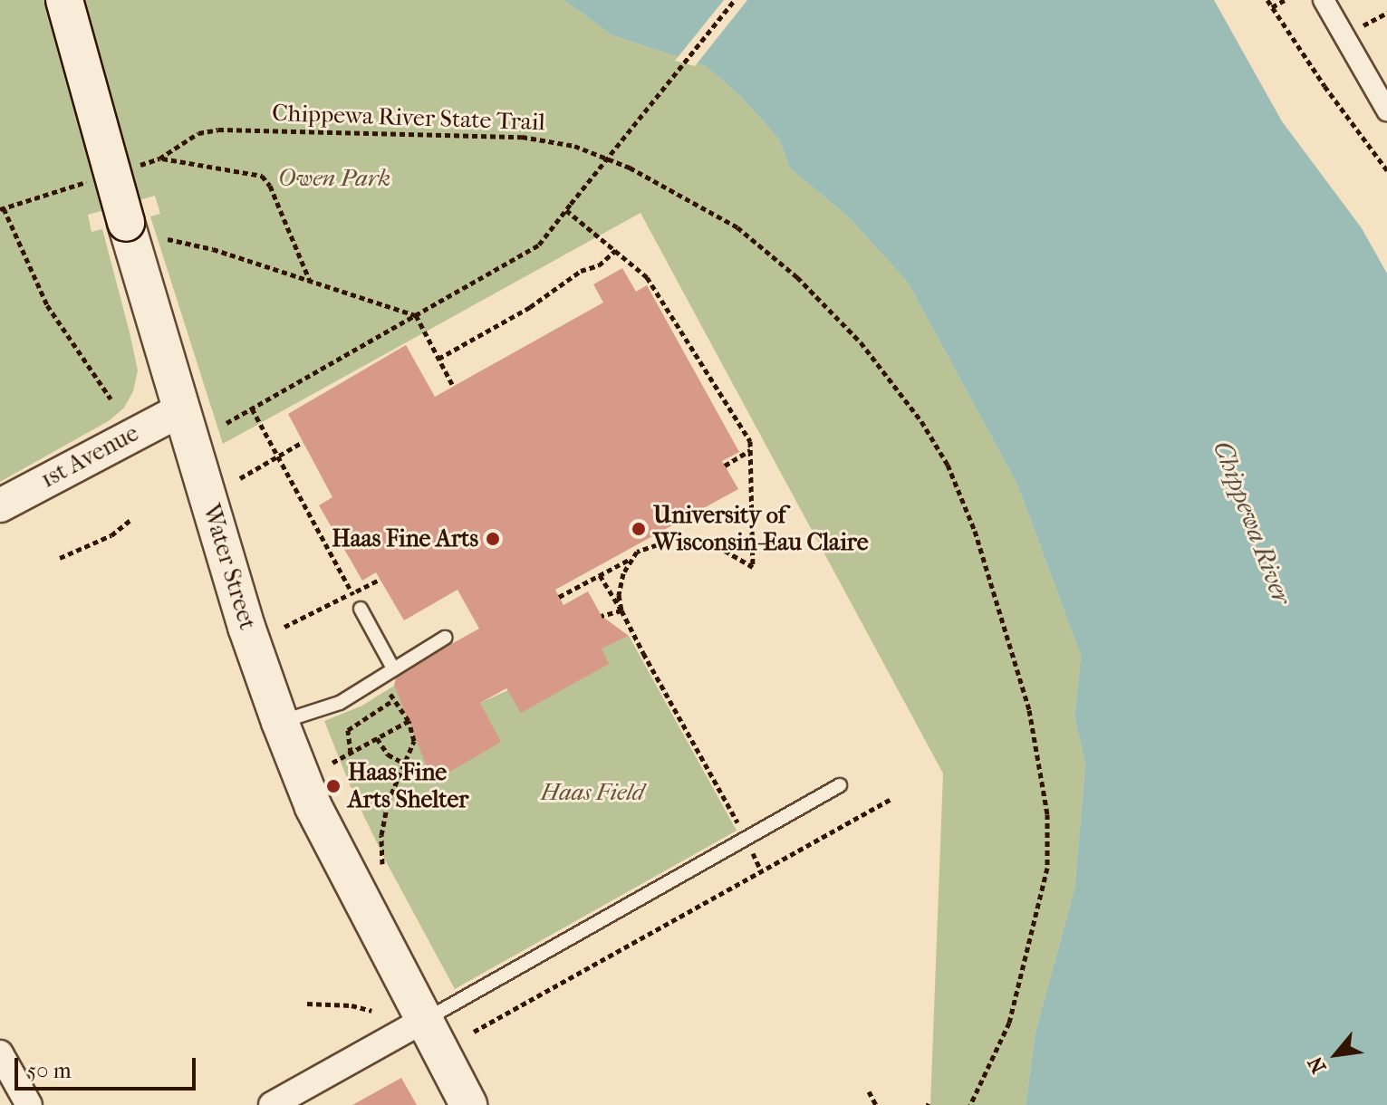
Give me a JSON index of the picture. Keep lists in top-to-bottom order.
{
  "streets": {
    "main road": ["Water Street"],
    "street": ["1st Avenue"],
    "path": ["Chippewa River State Trail"]
  },
  "crossings": [
    ["1st Avenue", "Water Street"]
  ],
  "water": ["Chippewa River"],
  "parks": ["Owen Park", "Haas Field"],
  "places": ["University of Wisconsin-Eau Claire", "Haas Fine Arts", "Haas Fine Arts Shelter"],
  "scale_bar": "50 m",
  "north": "bottom left"
}
